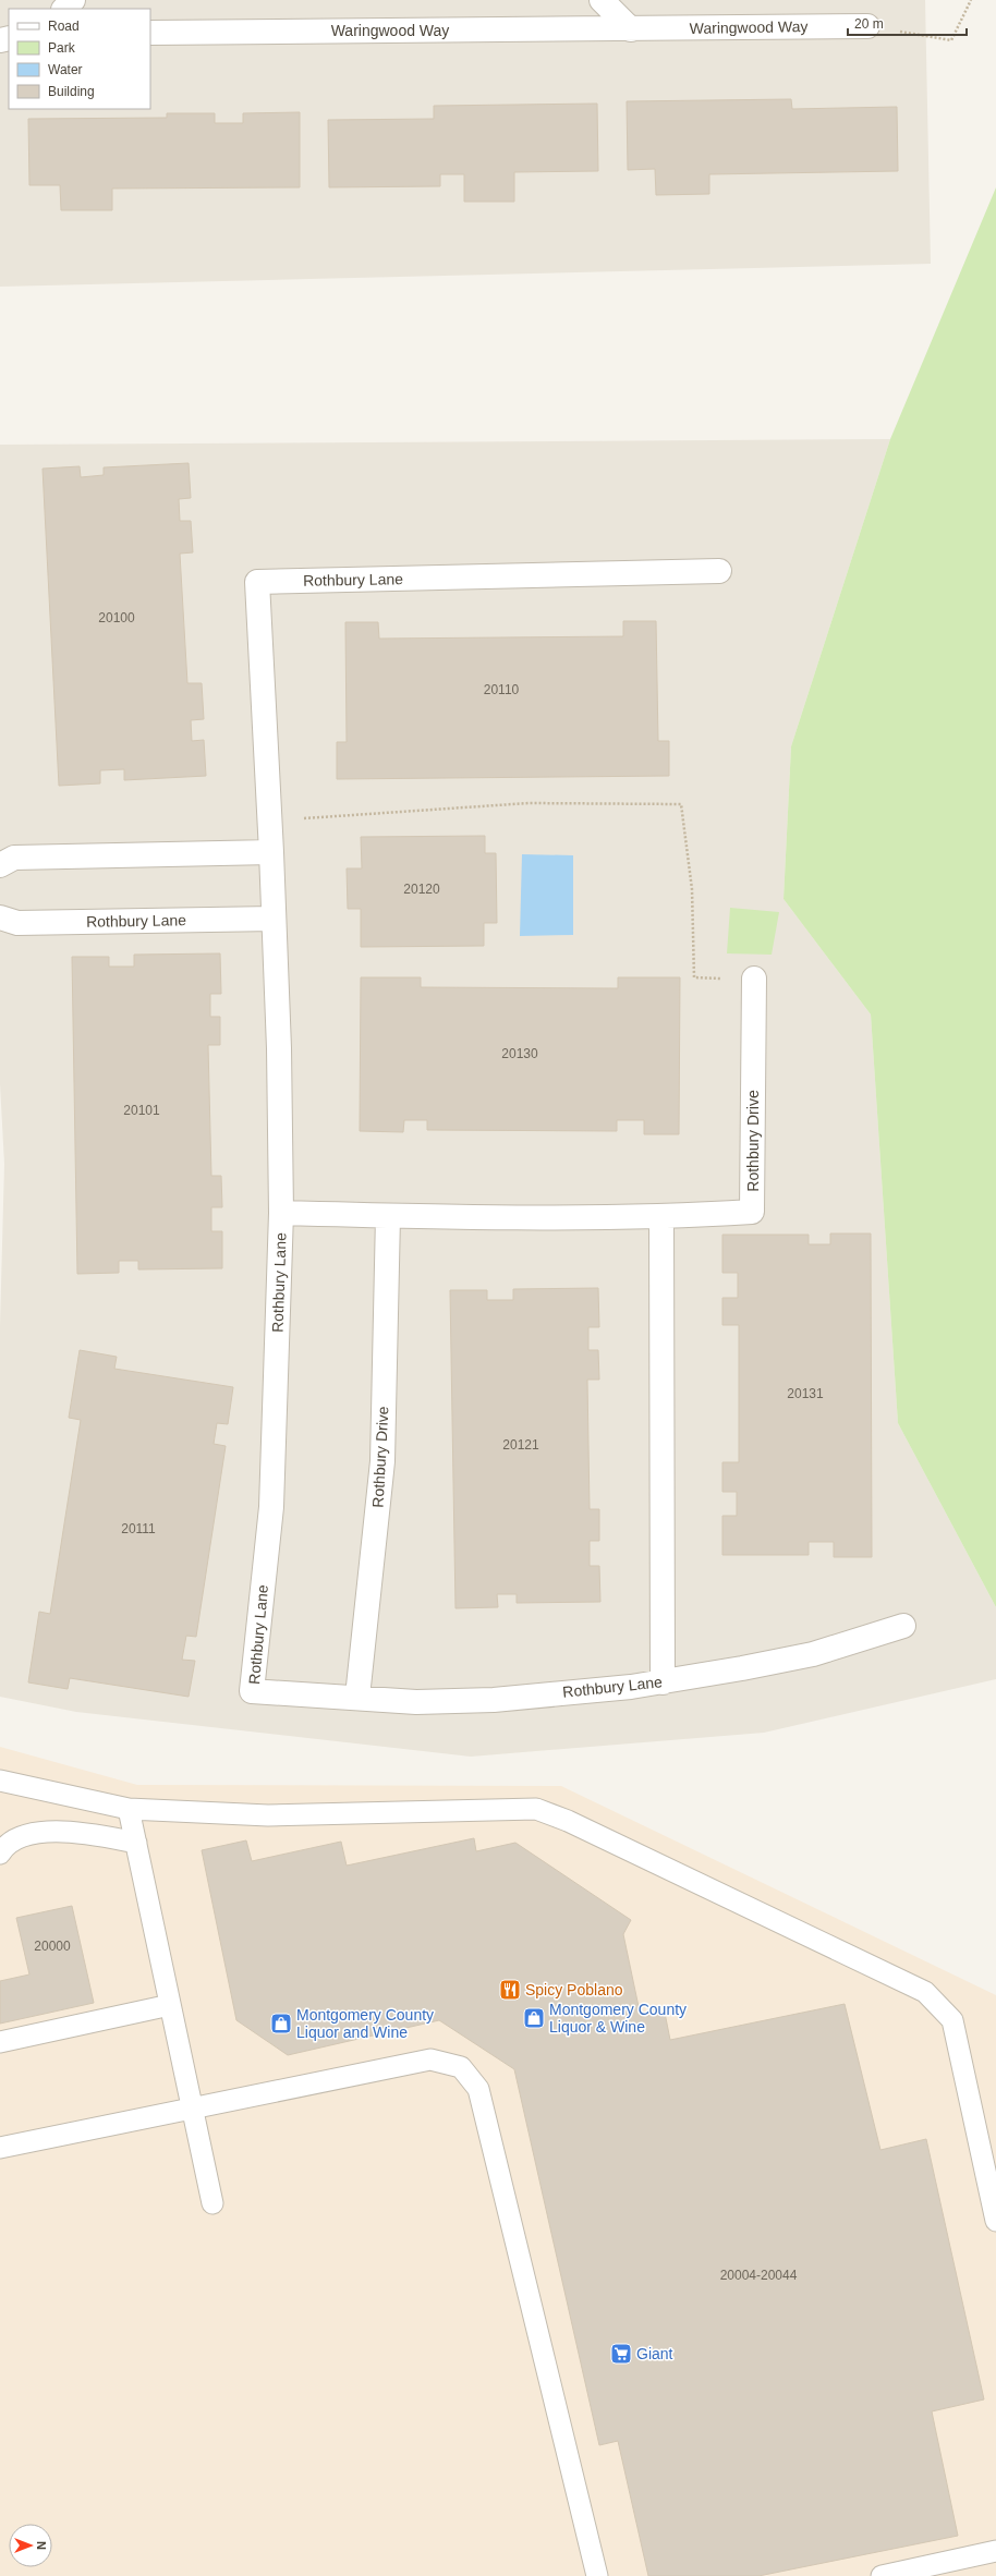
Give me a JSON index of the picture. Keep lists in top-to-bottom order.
{
  "streets": {
    "street": ["Waringwood Way", "Rothbury Lane", "Rothbury Drive"]
  },
  "crossings": [
    ["Rothbury Lane", "Rothbury Drive"]
  ],
  "places": {
    "restaurant": ["Spicy Poblano"],
    "shop": ["Montgomery County Liquor & Wine", "Montgomery County Liquor and Wine"],
    "supermarket": ["Giant"]
  },
  "house_numbers": [
    "20100",
    "20110",
    "20120",
    "20130",
    "20101",
    "20131",
    "20121",
    "20111",
    "20000",
    "20004-20044"
  ],
  "legend": [
    "Road",
    "Park",
    "Water",
    "Building"
  ],
  "scale_bar": "20 m",
  "north": "right"
}
